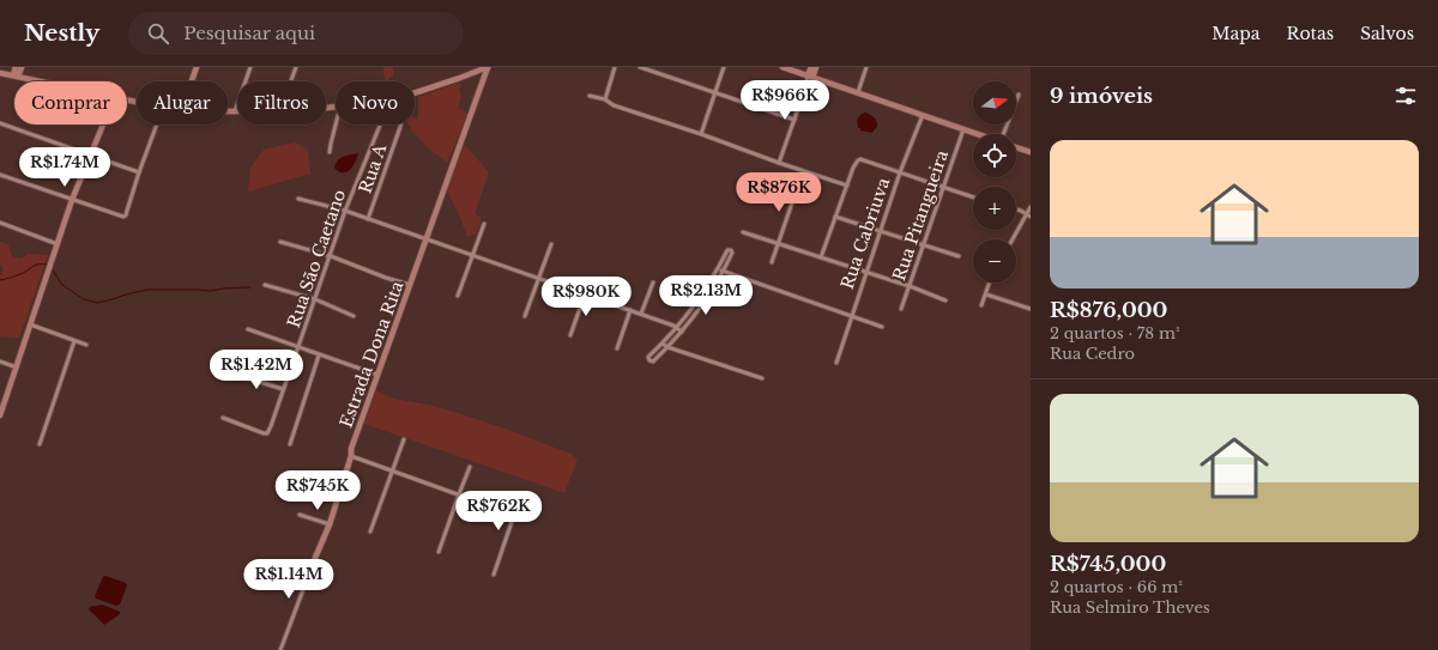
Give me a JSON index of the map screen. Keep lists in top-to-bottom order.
{
  "streets": {
    "street": [
      "Rua A",
      "Rua Pitangueira",
      "Rua Cabriuva",
      "Rua São Caetano",
      "Estrada Dona Rita"
    ]
  },
  "north": "right",
  "page": {
    "header": "Nestly",
    "search": "Pesquisar aqui",
    "nav": ["Mapa", "Rotas", "Salvos"],
    "heading": "9 imóveis",
    "price": [
      "R$966K",
      "R$1.74M",
      "R$876K",
      "R$2.13M",
      "R$980K",
      "R$1.42M",
      "R$745K",
      "R$762K",
      "R$1.14M"
    ],
    "map_buttons": ["+", "−"],
    "chip": [
      "Comprar",
      "Alugar",
      "Filtros",
      "Novo"
    ],
    "list": [
      {
        "name": "R$876,000",
        "note": "2 quartos · 78 m² · Rua Cedro"
      },
      {
        "name": "R$745,000",
        "note": "2 quartos · 66 m² · Rua Selmiro Theves"
      }
    ]
  }
}
